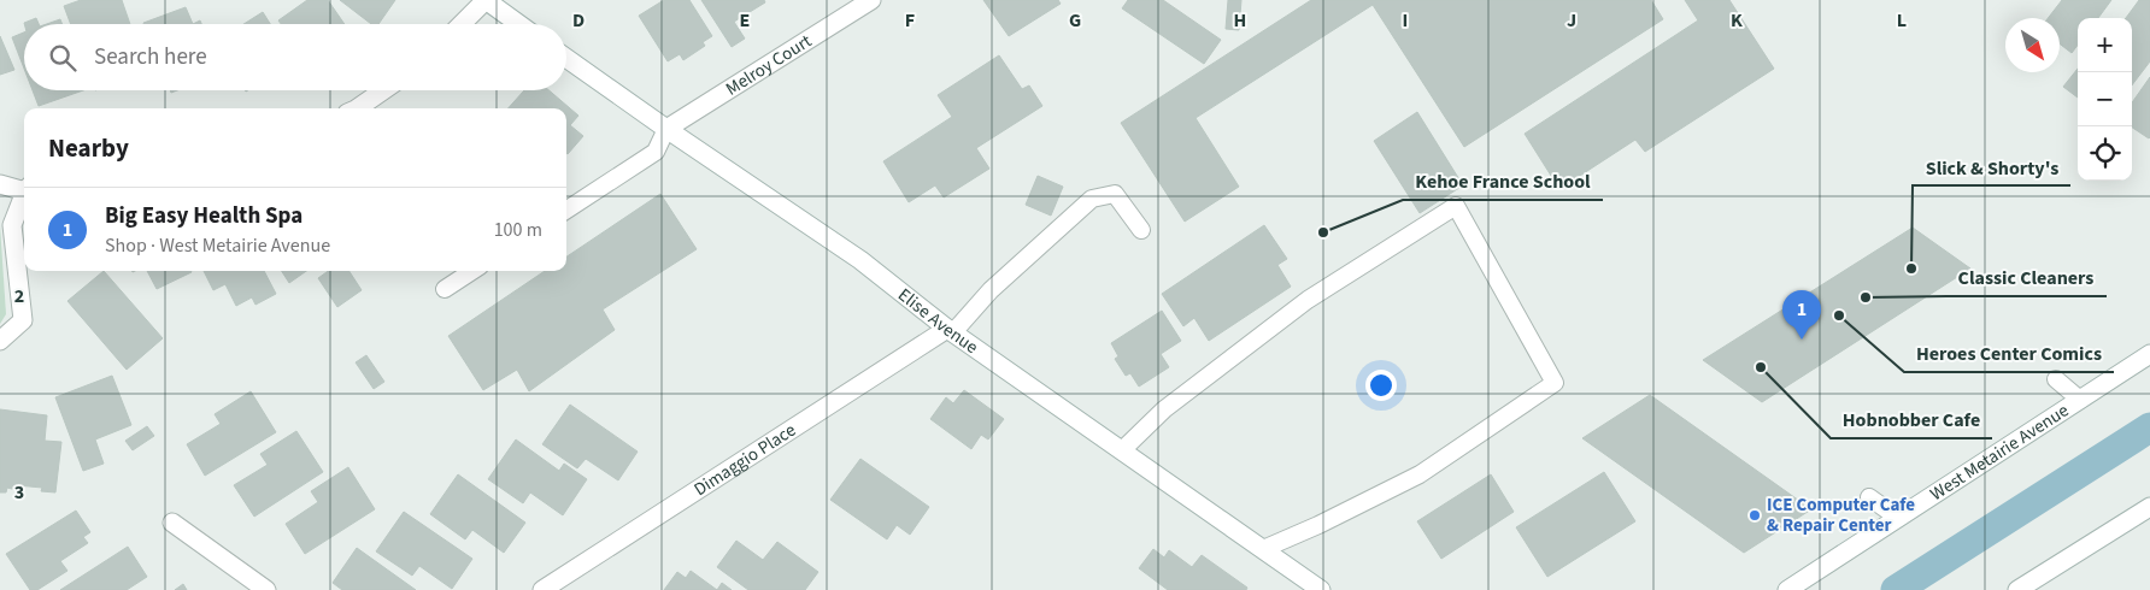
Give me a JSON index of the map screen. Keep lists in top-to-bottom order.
{
  "streets": {
    "street": [
      "Melroy Court",
      "Elise Avenue",
      "West Metairie Avenue",
      "Dimaggio Place"
    ]
  },
  "crossings": [
    ["Melroy Court", "Elise Avenue"],
    ["Elise Avenue", "Dimaggio Place"]
  ],
  "places": [
    "Kehoe France School",
    "Slick & Shorty's",
    "Classic Cleaners",
    "Heroes Center Comics",
    "Hobnobber Cafe",
    "ICE Computer Cafe & Repair Center"
  ],
  "north": "bottom right",
  "page": {
    "map_buttons": ["+", "−"],
    "search": "Search here",
    "heading": "Nearby",
    "list": [
      {
        "mark": "1",
        "name": "Big Easy Health Spa",
        "note": "Shop · West Metairie Avenue",
        "value": "100 m"
      }
    ],
    "pins": "1"
  },
  "grid": {
    "columns": [
      "D",
      "E",
      "F",
      "G",
      "H",
      "I",
      "J",
      "K",
      "L"
    ],
    "rows": ["2", "3"]
  }
}
